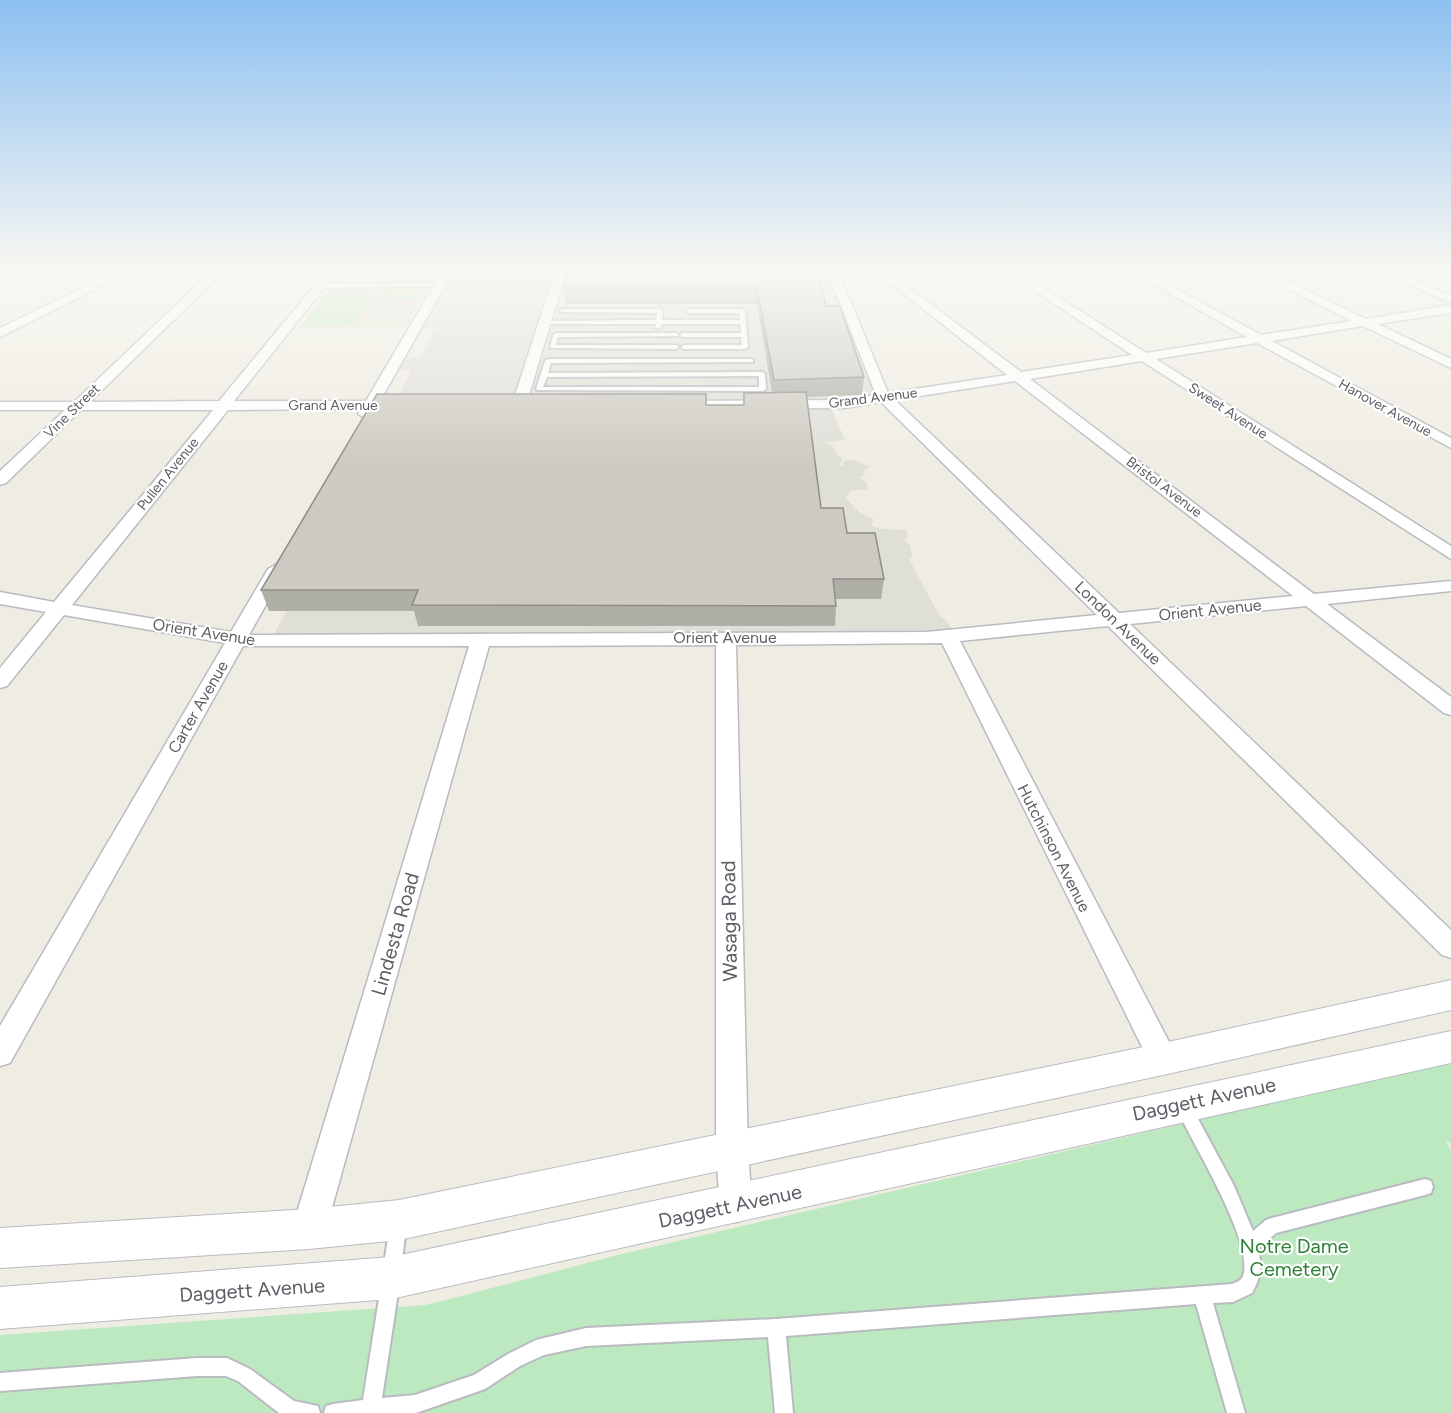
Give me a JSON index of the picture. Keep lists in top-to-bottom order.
{
  "streets": {
    "street": [
      "Grand Avenue",
      "Hanover Avenue",
      "Vine Street",
      "Sweet Avenue",
      "Pullen Avenue",
      "Bristol Avenue",
      "Orient Avenue",
      "London Avenue",
      "Carter Avenue",
      "Hutchinson Avenue",
      "Wasaga Road",
      "Lindesta Road",
      "Daggett Avenue"
    ]
  },
  "crossings": [
    ["Grand Avenue", "Hanover Avenue"],
    ["Grand Avenue", "Vine Street"],
    ["Grand Avenue", "Sweet Avenue"],
    ["Grand Avenue", "Pullen Avenue"],
    ["Grand Avenue", "Bristol Avenue"],
    ["Grand Avenue", "London Avenue"],
    ["Pullen Avenue", "Orient Avenue"],
    ["Bristol Avenue", "Orient Avenue"],
    ["Orient Avenue", "London Avenue"],
    ["Orient Avenue", "Carter Avenue"],
    ["Orient Avenue", "Hutchinson Avenue"],
    ["Orient Avenue", "Wasaga Road"],
    ["Orient Avenue", "Lindesta Road"],
    ["Wasaga Road", "Daggett Avenue"]
  ],
  "parks": ["Notre Dame Cemetery"]
}
